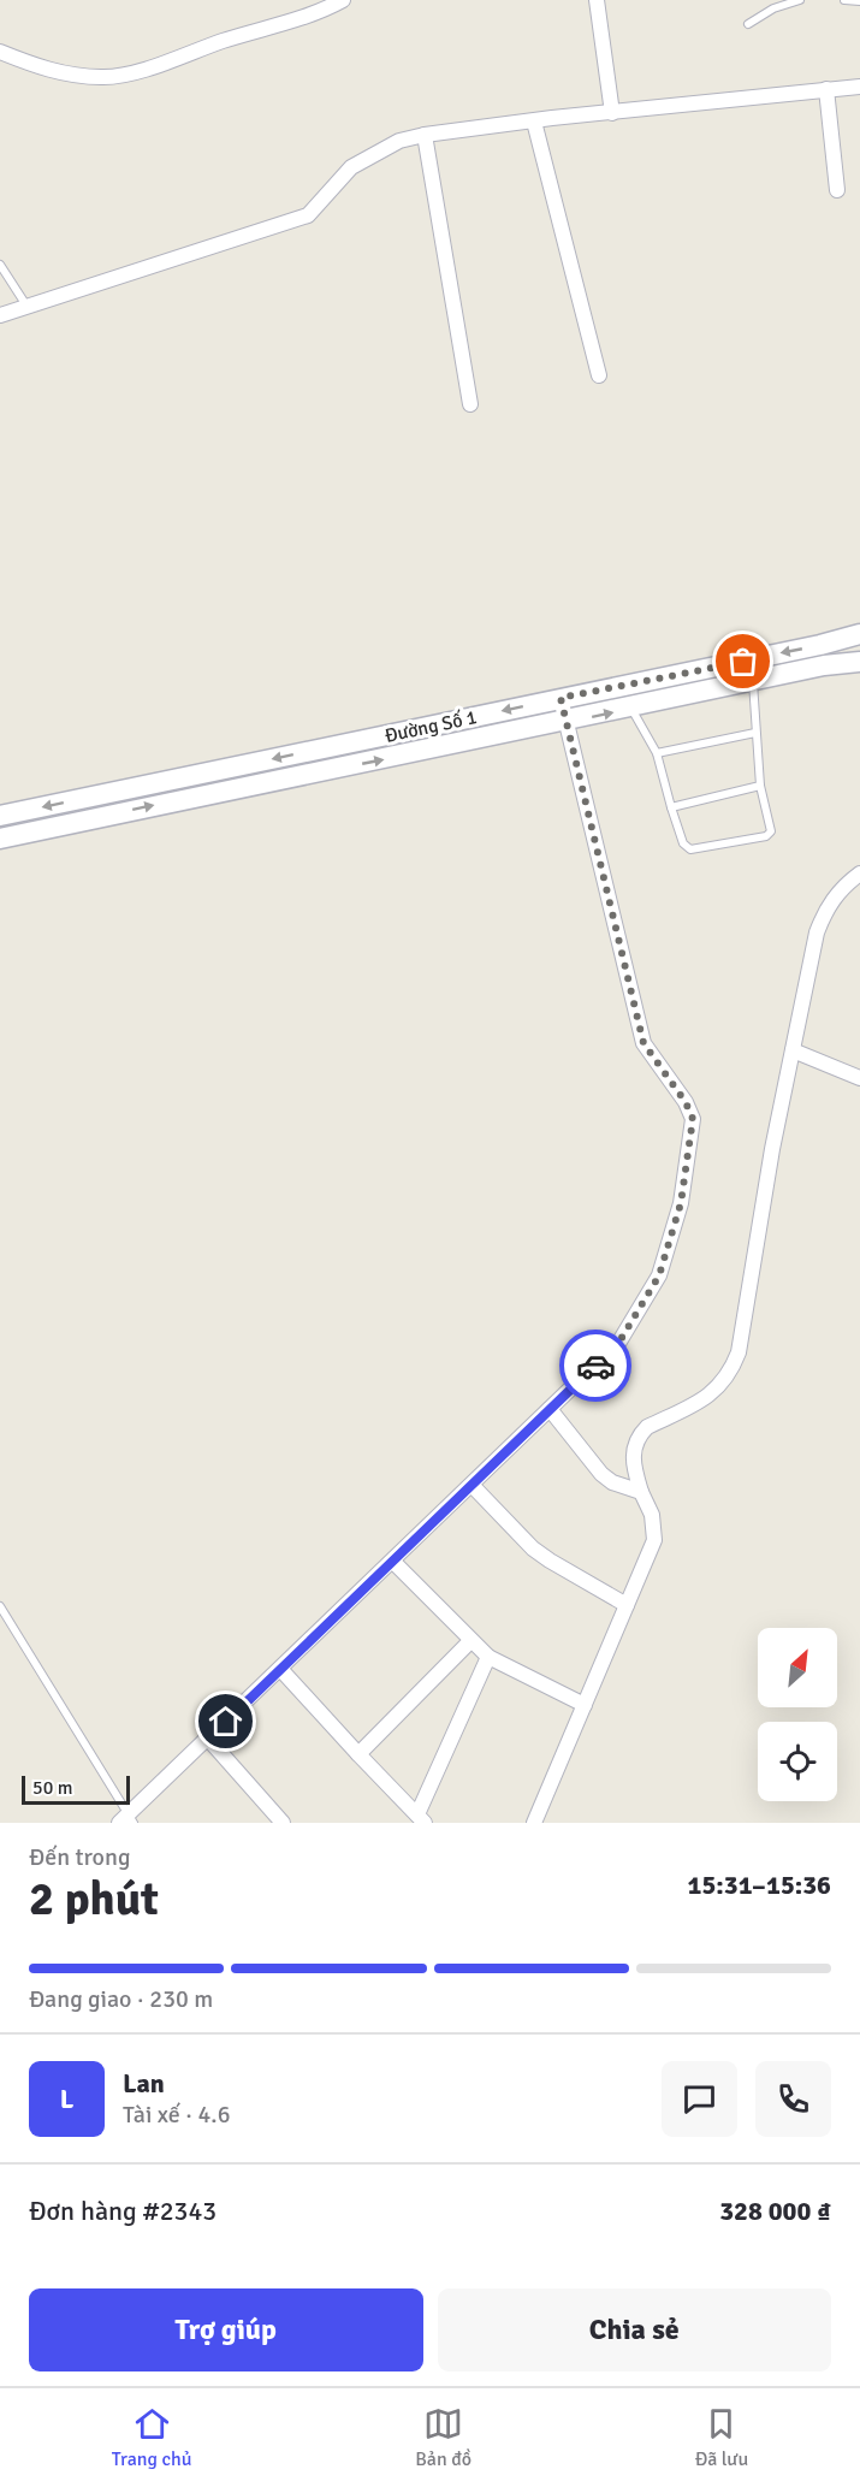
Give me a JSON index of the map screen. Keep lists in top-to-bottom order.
{
  "streets": {
    "street": ["Đường Số 1"]
  },
  "scale_bar": "50 m",
  "north": "top right",
  "page": {
    "scale": "50 m",
    "heading": ["2 phút", "Đến trong", "15:31–15:36"],
    "panel": [
      "Lan",
      "Tài xế · 4.6",
      "Đơn hàng #2343",
      "328 000 ₫"
    ],
    "bar": "Đang giao · 230 m",
    "round": "L",
    "buttons": ["Trợ giúp", "Chia sẻ"],
    "tabs": ["Trang chủ", "Bản đồ", "Đã lưu"]
  }
}
